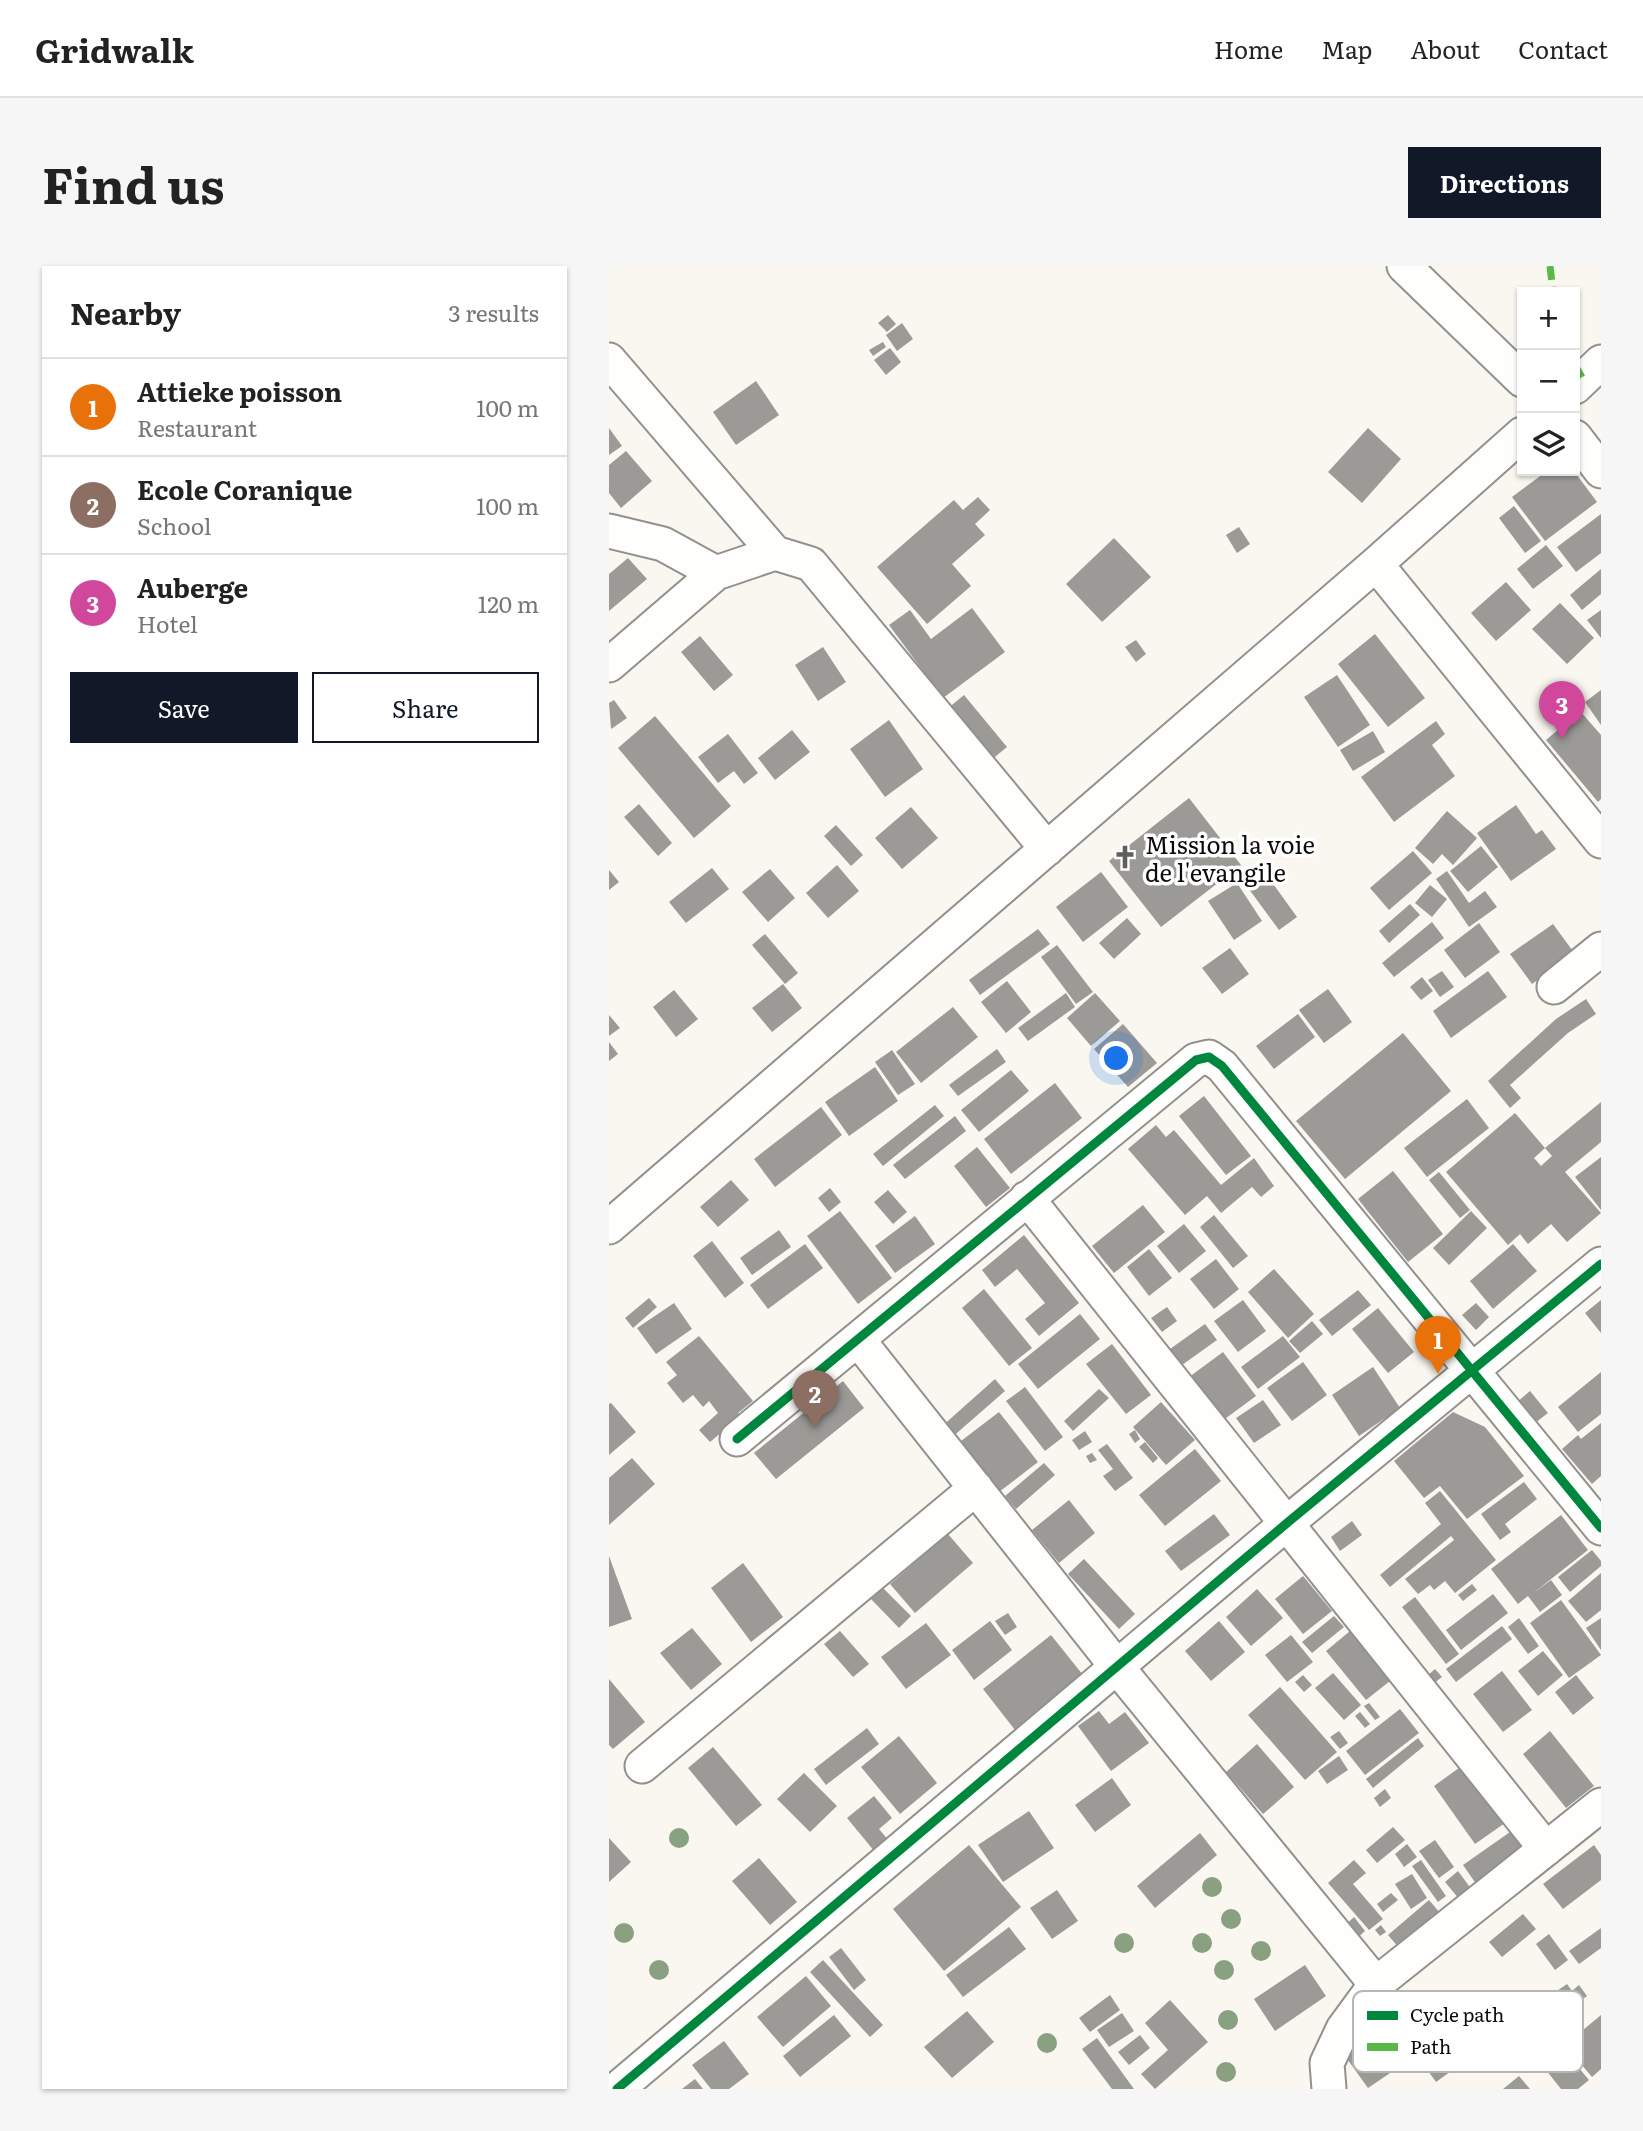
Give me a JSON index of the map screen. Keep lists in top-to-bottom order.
{
  "places": {
    "church": ["Mission la voie de l'evangile"]
  },
  "legend": ["Cycle path", "Path"],
  "page": {
    "header": "Gridwalk",
    "nav": [
      "Home",
      "Map",
      "About",
      "Contact"
    ],
    "title": "Find us",
    "buttons": [
      "Directions",
      ["Save", "Share"]
    ],
    "heading": ["Nearby", "3 results"],
    "map_buttons": ["+", "−"],
    "list": [
      {
        "mark": "1",
        "name": "Attieke poisson",
        "note": "Restaurant",
        "value": "100 m"
      },
      {
        "mark": "2",
        "name": "Ecole Coranique",
        "note": "School",
        "value": "100 m"
      },
      {
        "mark": "3",
        "name": "Auberge",
        "note": "Hotel",
        "value": "120 m"
      }
    ],
    "pins": ["3", "1", "2"]
  }
}
